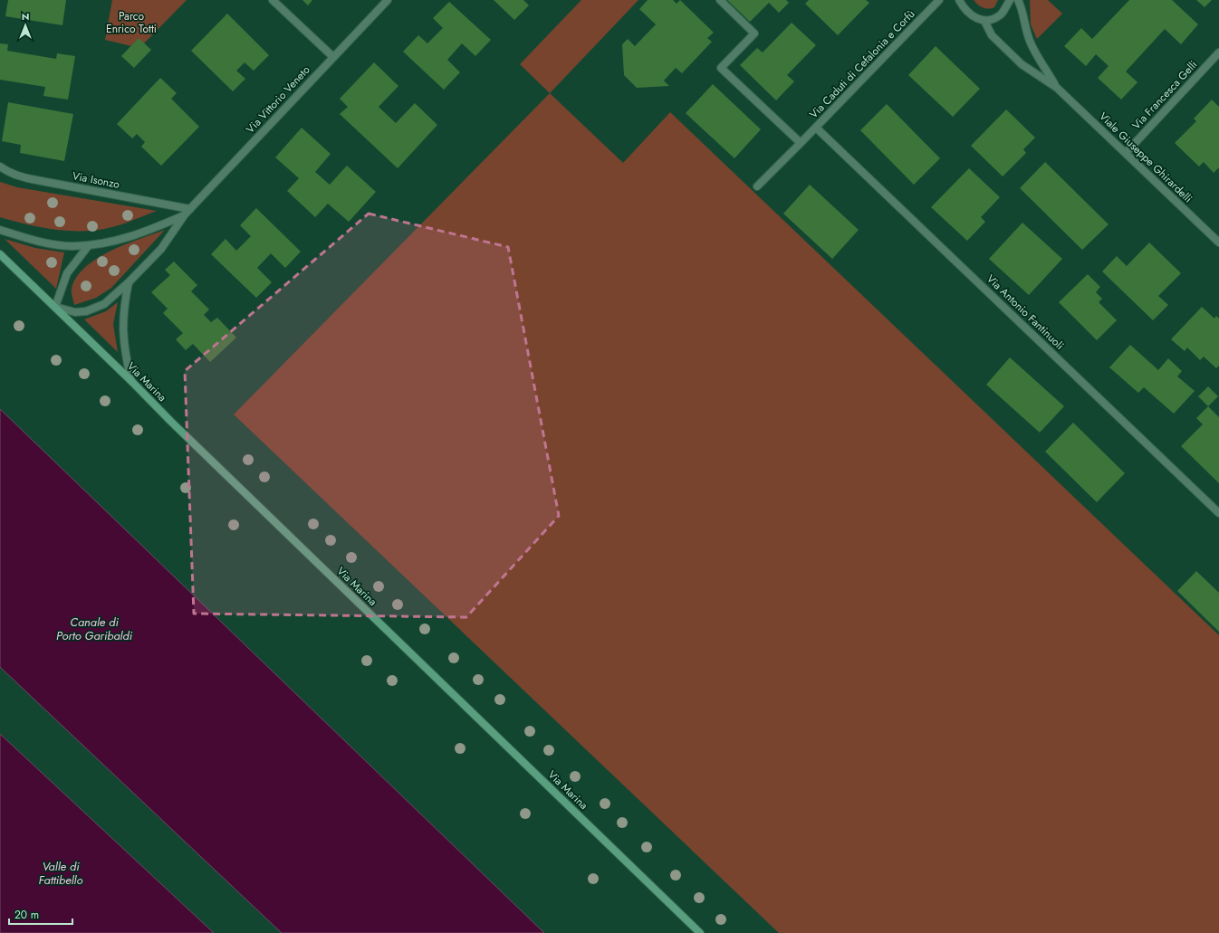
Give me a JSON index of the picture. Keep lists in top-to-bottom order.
{
  "streets": {
    "street": [
      "Via Caduti di Cefalonia e Corfù",
      "Via Francesca Gelli",
      "Via Vittorio Veneto",
      "Viale Giuseppe Ghirardelli",
      "Via Isonzo",
      "Via Antonio Fantinuoli",
      "Via Marina"
    ]
  },
  "crossings": [
    ["Via Caduti di Cefalonia e Corfù", "Via Antonio Fantinuoli"],
    ["Via Francesca Gelli", "Viale Giuseppe Ghirardelli"],
    ["Via Vittorio Veneto", "Via Isonzo"],
    ["Via Vittorio Veneto", "Via Marina"]
  ],
  "water": ["Canale di Porto Garibaldi", "Valle di Fattibello"],
  "parks": ["Parco Enrico Totti"],
  "scale_bar": "20 m",
  "north": "top"
}
